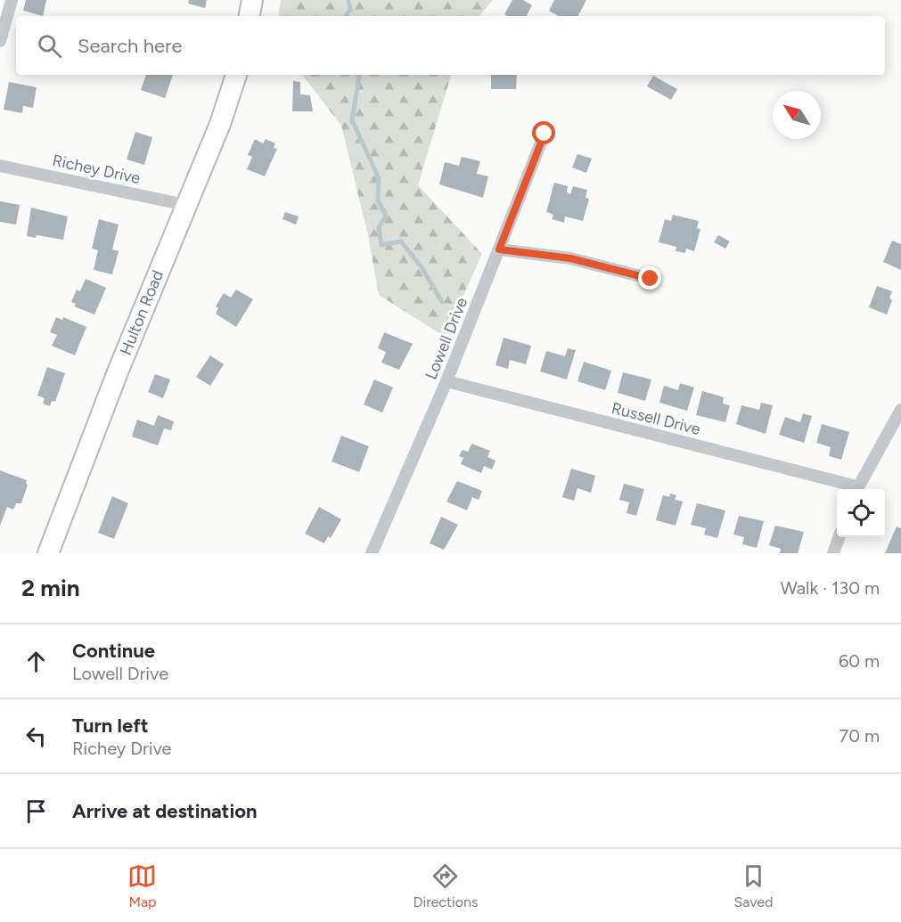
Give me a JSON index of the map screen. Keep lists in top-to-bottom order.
{
  "streets": {
    "main road": ["Hulton Road"],
    "street": ["Richey Drive", "Lowell Drive", "Russell Drive"]
  },
  "crossings": [
    ["Richey Drive", "Hulton Road"],
    ["Lowell Drive", "Russell Drive"]
  ],
  "north": "top left",
  "page": {
    "search": "Search here",
    "heading": ["2 min", "Walk · 130 m"],
    "list": [
      ["Continue", "Lowell Drive", "60 m"],
      ["Turn left", "Richey Drive", "70 m"],
      "Arrive at destination"
    ],
    "nav": ["Map", "Directions", "Saved"]
  }
}
